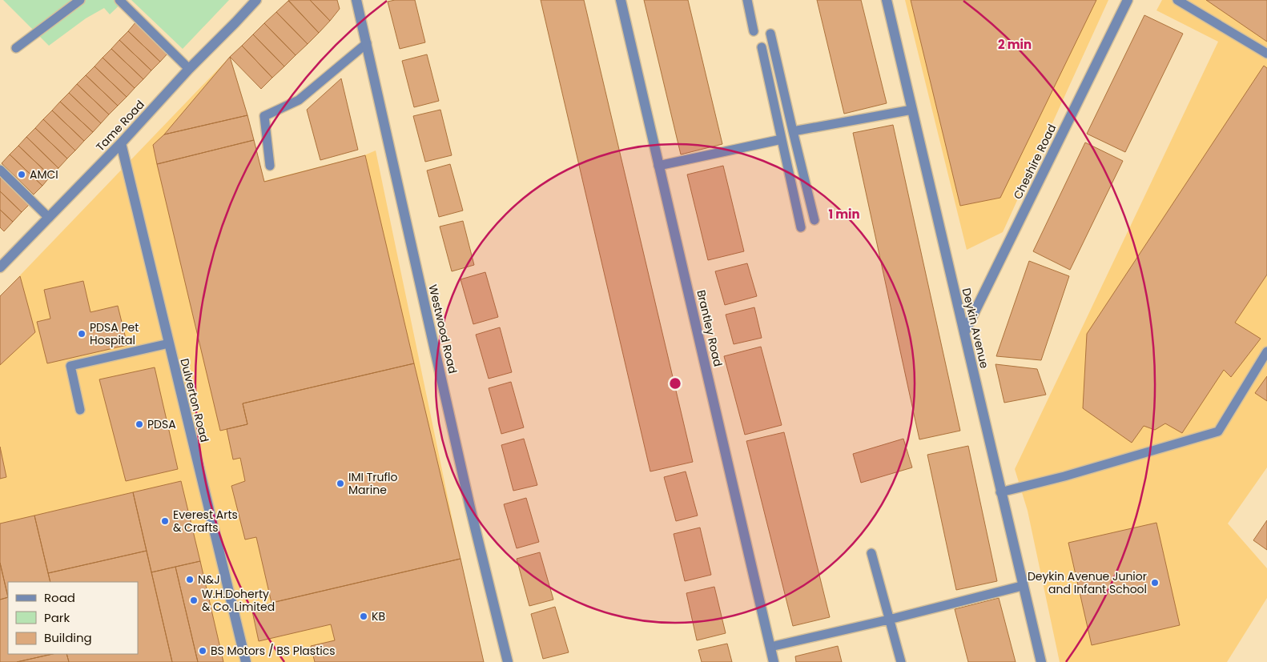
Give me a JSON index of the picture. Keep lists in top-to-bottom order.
{
  "streets": {
    "street": [
      "Tame Road",
      "Cheshire Road",
      "Brantley Road",
      "Deykin Avenue",
      "Westwood Road",
      "Dulverton Road"
    ]
  },
  "crossings": [
    ["Tame Road", "Dulverton Road"],
    ["Cheshire Road", "Deykin Avenue"]
  ],
  "places": [
    "AMCI",
    "PDSA Pet Hospital",
    "PDSA",
    "IMI Truflo Marine",
    "Everest Arts & Crafts",
    "N&J",
    "Deykin Avenue Junior and Infant School",
    "W.H.Doherty & Co. Limited",
    "KB",
    "BS Motors / BS Plastics"
  ],
  "legend": ["Road", "Park", "Building"],
  "rings": ["2 min", "1 min"]
}
